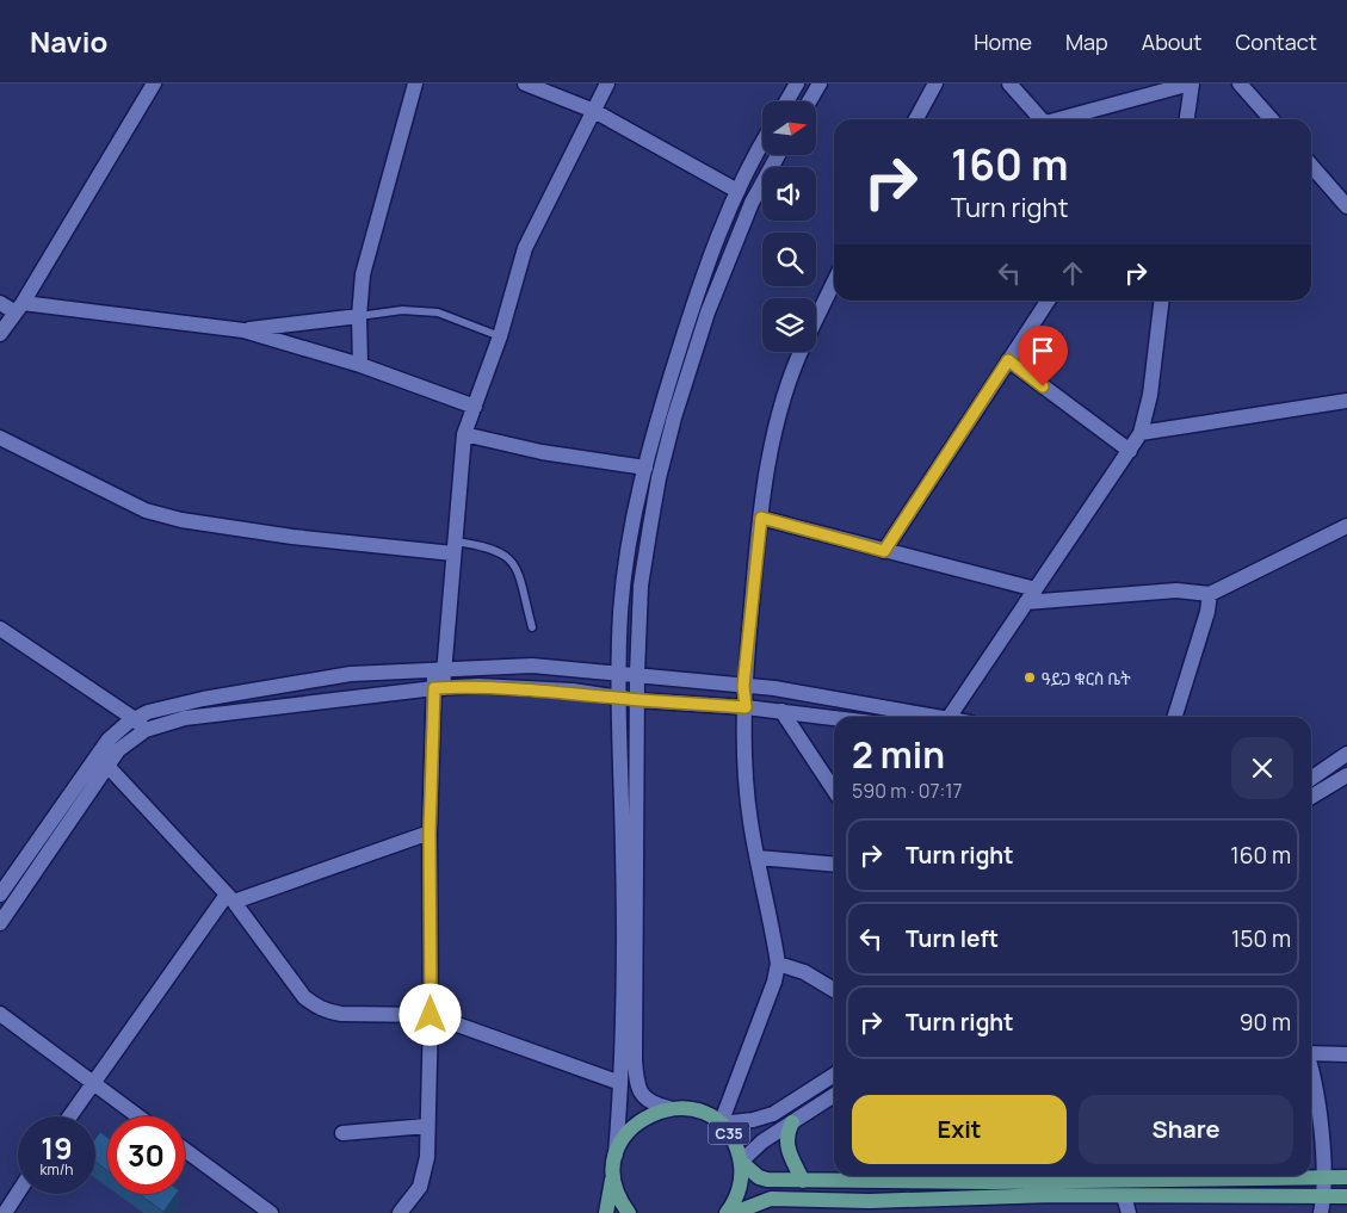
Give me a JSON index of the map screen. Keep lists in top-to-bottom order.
{
  "streets": {
    "main road": ["C35"]
  },
  "places": ["ዓይጋ ቁርስ ቤት"],
  "north": "right",
  "page": {
    "header": "Navio",
    "nav": [
      "Home",
      "Map",
      "About",
      "Contact"
    ],
    "turn": ["160 m", "Turn right"],
    "heading": ["2 min", "590 m · 07:17"],
    "list": [
      {
        "name": "Turn right",
        "value": "160 m"
      },
      {
        "name": "Turn left",
        "value": "150 m"
      },
      {
        "name": "Turn right",
        "value": "90 m"
      }
    ],
    "buttons": ["Exit", "Share"],
    "speed": "19 km/h",
    "limit": "30"
  }
}
